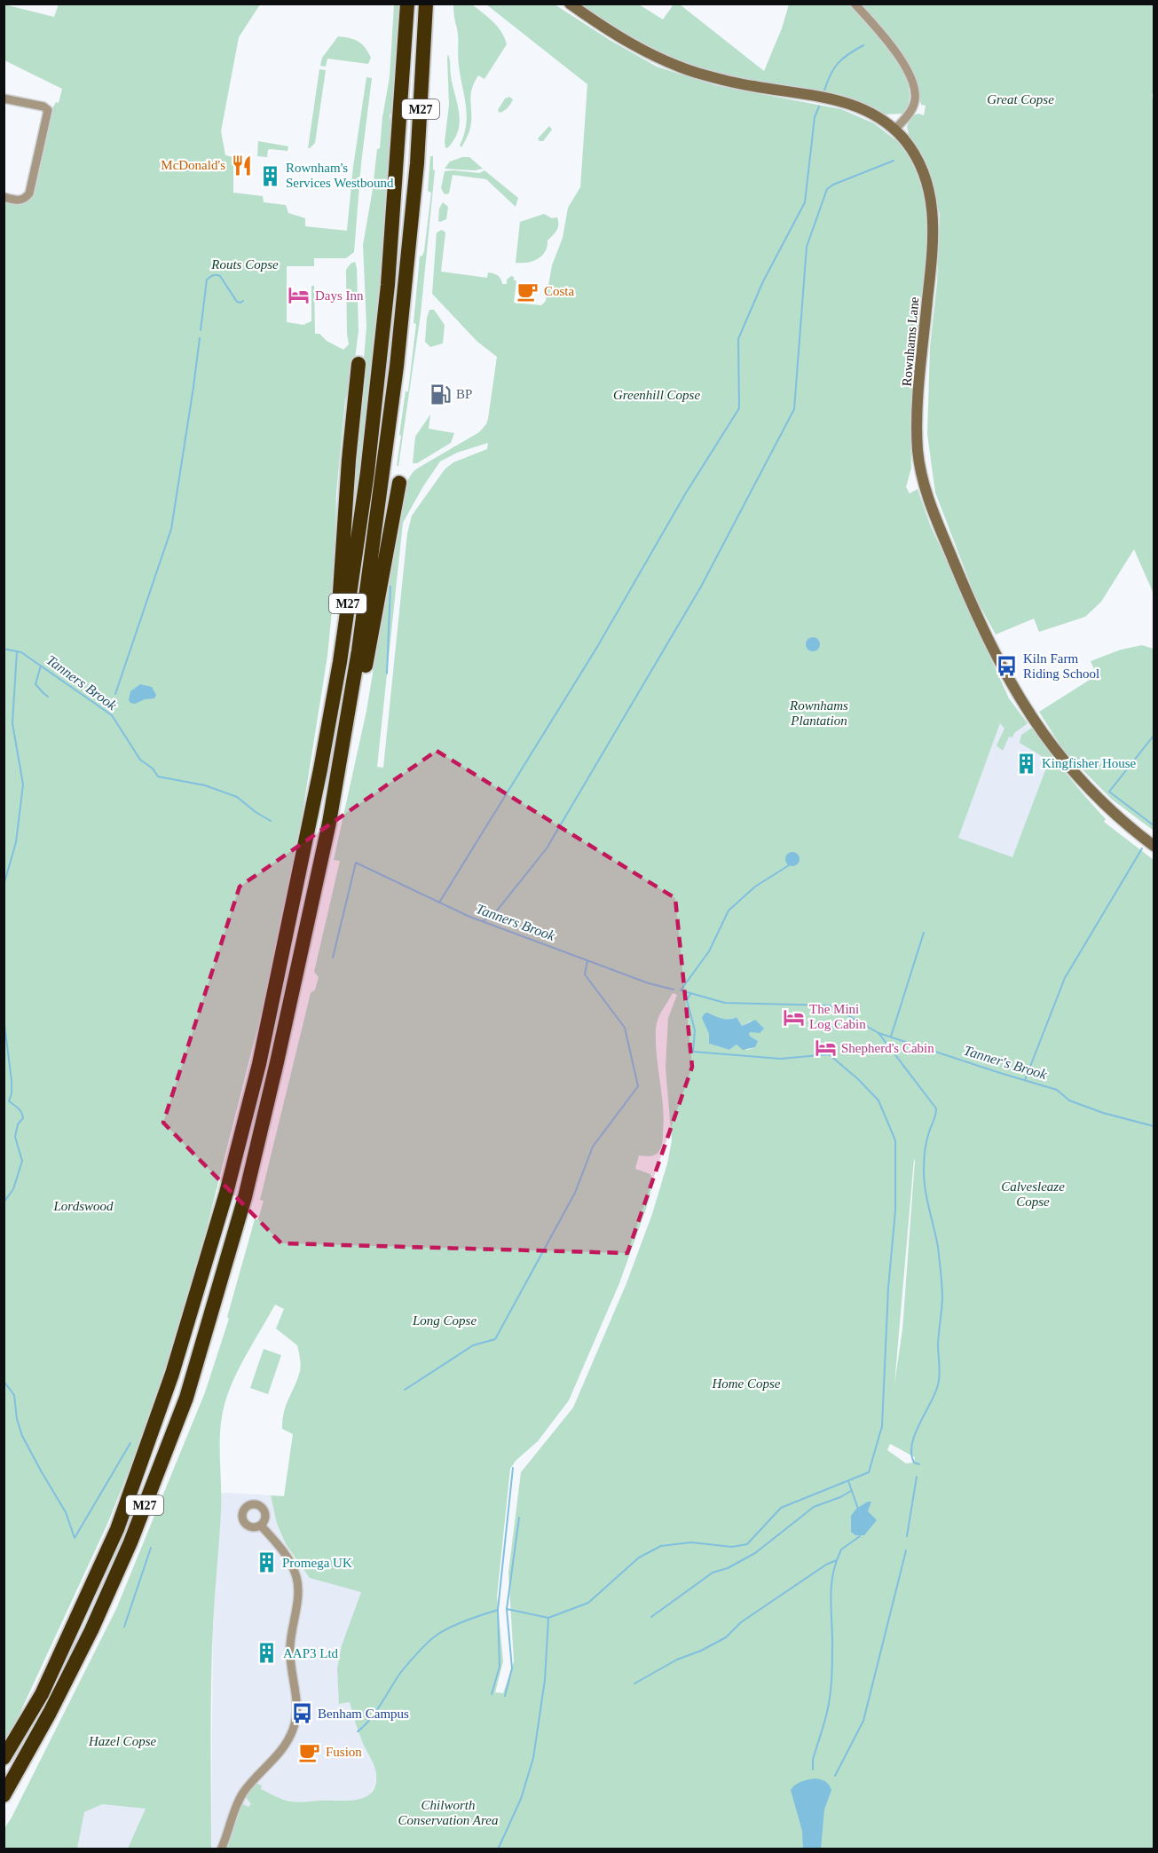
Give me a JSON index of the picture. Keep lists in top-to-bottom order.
{
  "streets": {
    "highway": ["M27"],
    "street": ["Rownhams Lane"]
  },
  "water": ["Tanners Brook", "Tanner's Brook"],
  "parks": [
    "Great Copse",
    "Routs Copse",
    "Greenhill Copse",
    "Rownhams Plantation",
    "Calvesleaze Copse",
    "Lordswood",
    "Long Copse",
    "Home Copse",
    "Hazel Copse",
    "Chilworth Conservation Area"
  ],
  "places": {
    "restaurant": ["McDonald's"],
    "building": [
      "Rownham's Services Westbound",
      "Kingfisher House",
      "Promega UK",
      "AAP3 Ltd"
    ],
    "cafe": ["Costa", "Fusion"],
    "hotel": ["Days Inn", "The Mini Log Cabin", "Shepherd's Cabin"],
    "fuel station": ["BP"],
    "bus stop": ["Kiln Farm Riding School", "Benham Campus"]
  }
}
